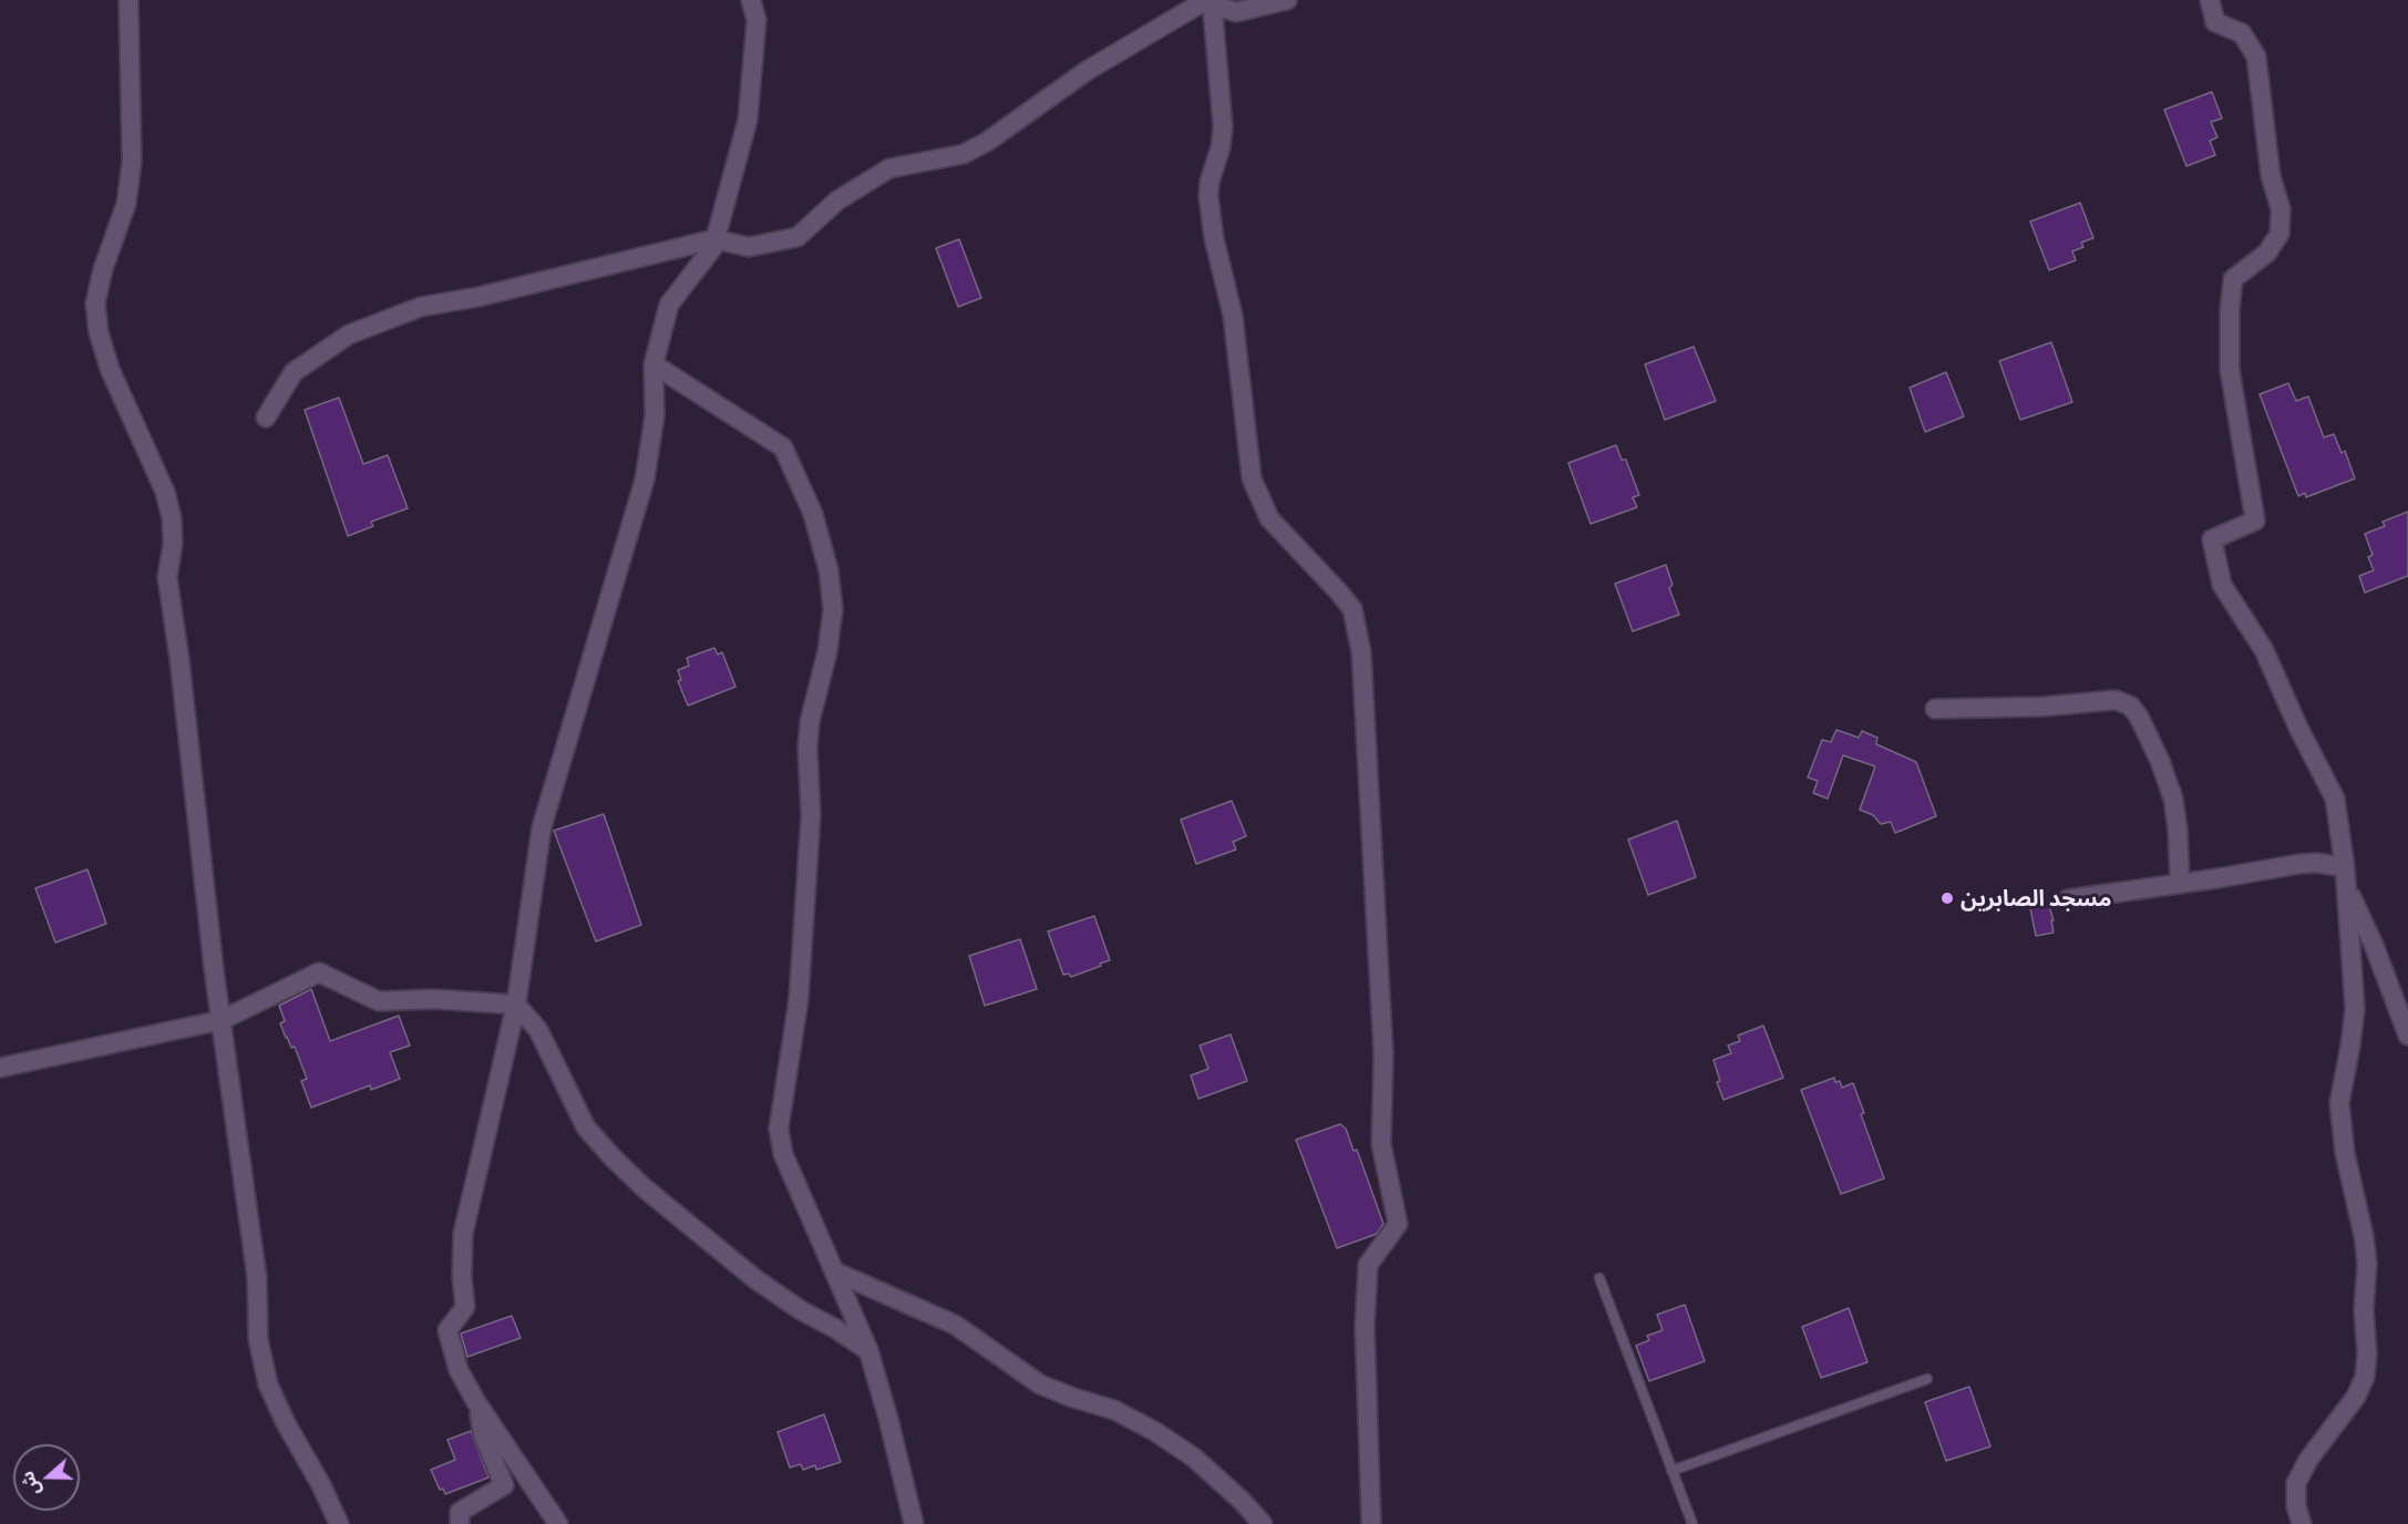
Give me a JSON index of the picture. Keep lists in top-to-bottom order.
{
  "places": ["مسجد الصابرين"],
  "north": "left"
}
